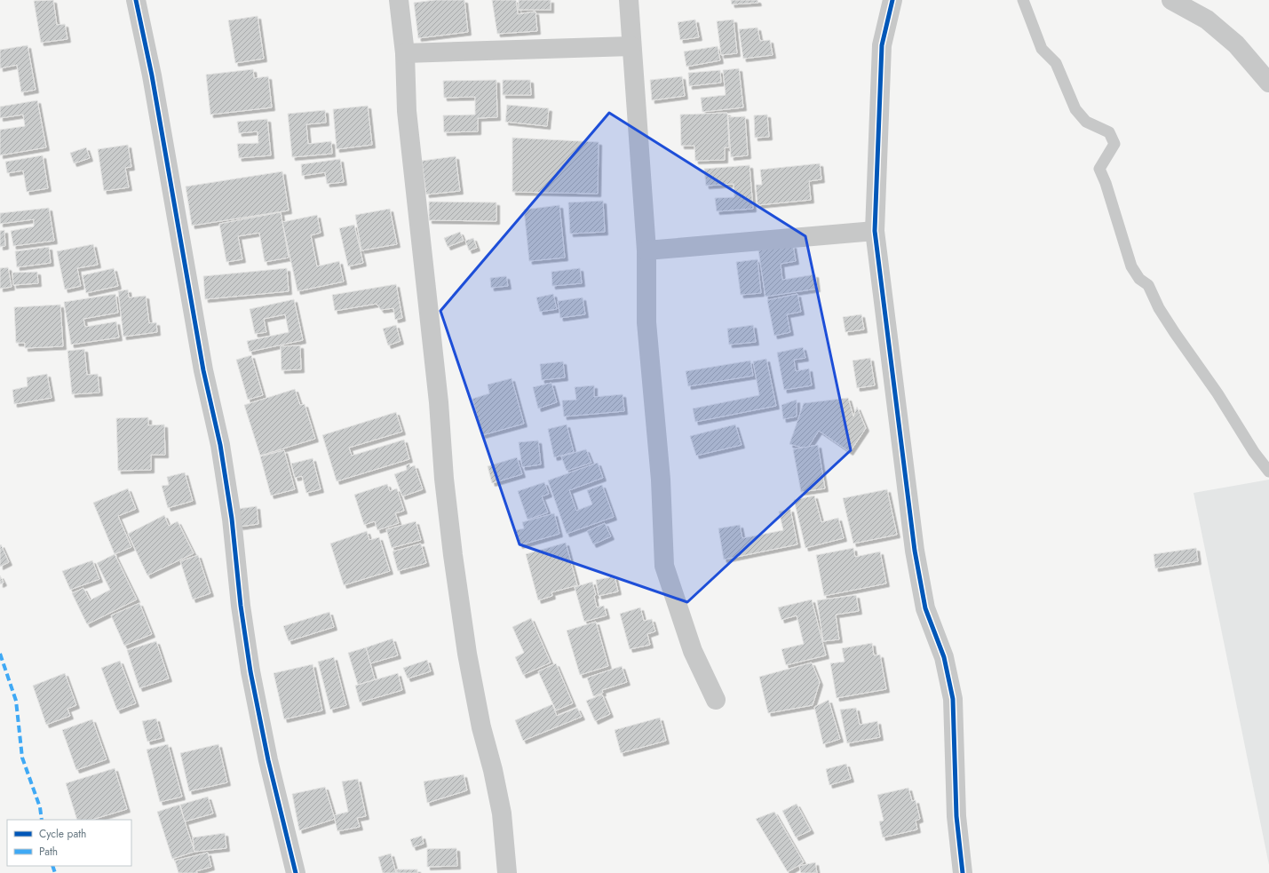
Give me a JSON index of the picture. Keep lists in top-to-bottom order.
{
  "legend": ["Cycle path", "Path"]
}
